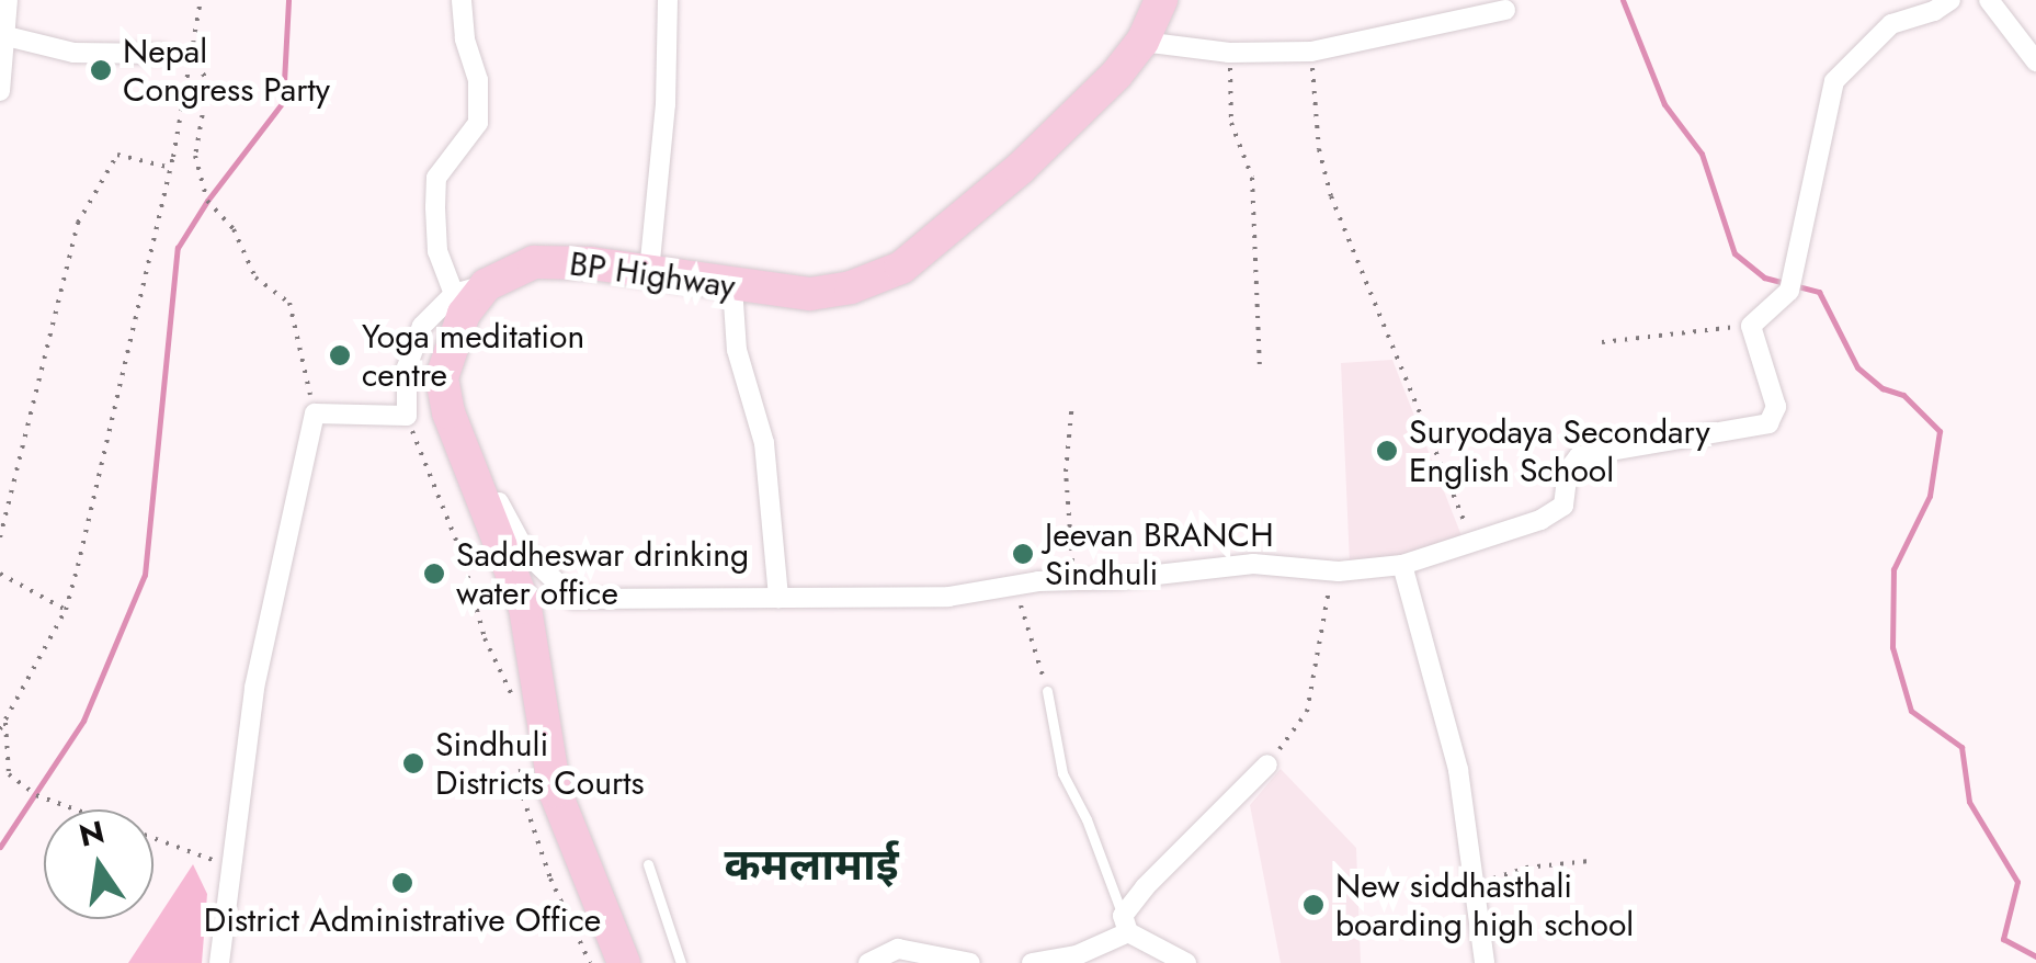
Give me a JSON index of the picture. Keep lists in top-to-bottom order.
{
  "streets": {
    "highway": ["BP Highway"]
  },
  "districts": ["कमलामाई"],
  "places": [
    "Nepal Congress Party",
    "Yoga meditation centre",
    "Suryodaya Secondary English School",
    "Jeevan BRANCH Sindhuli",
    "Saddheswar drinking water office",
    "Sindhuli Districts Courts",
    "District Administrative Office",
    "New siddhasthali boarding high school"
  ],
  "north": "top"
}
